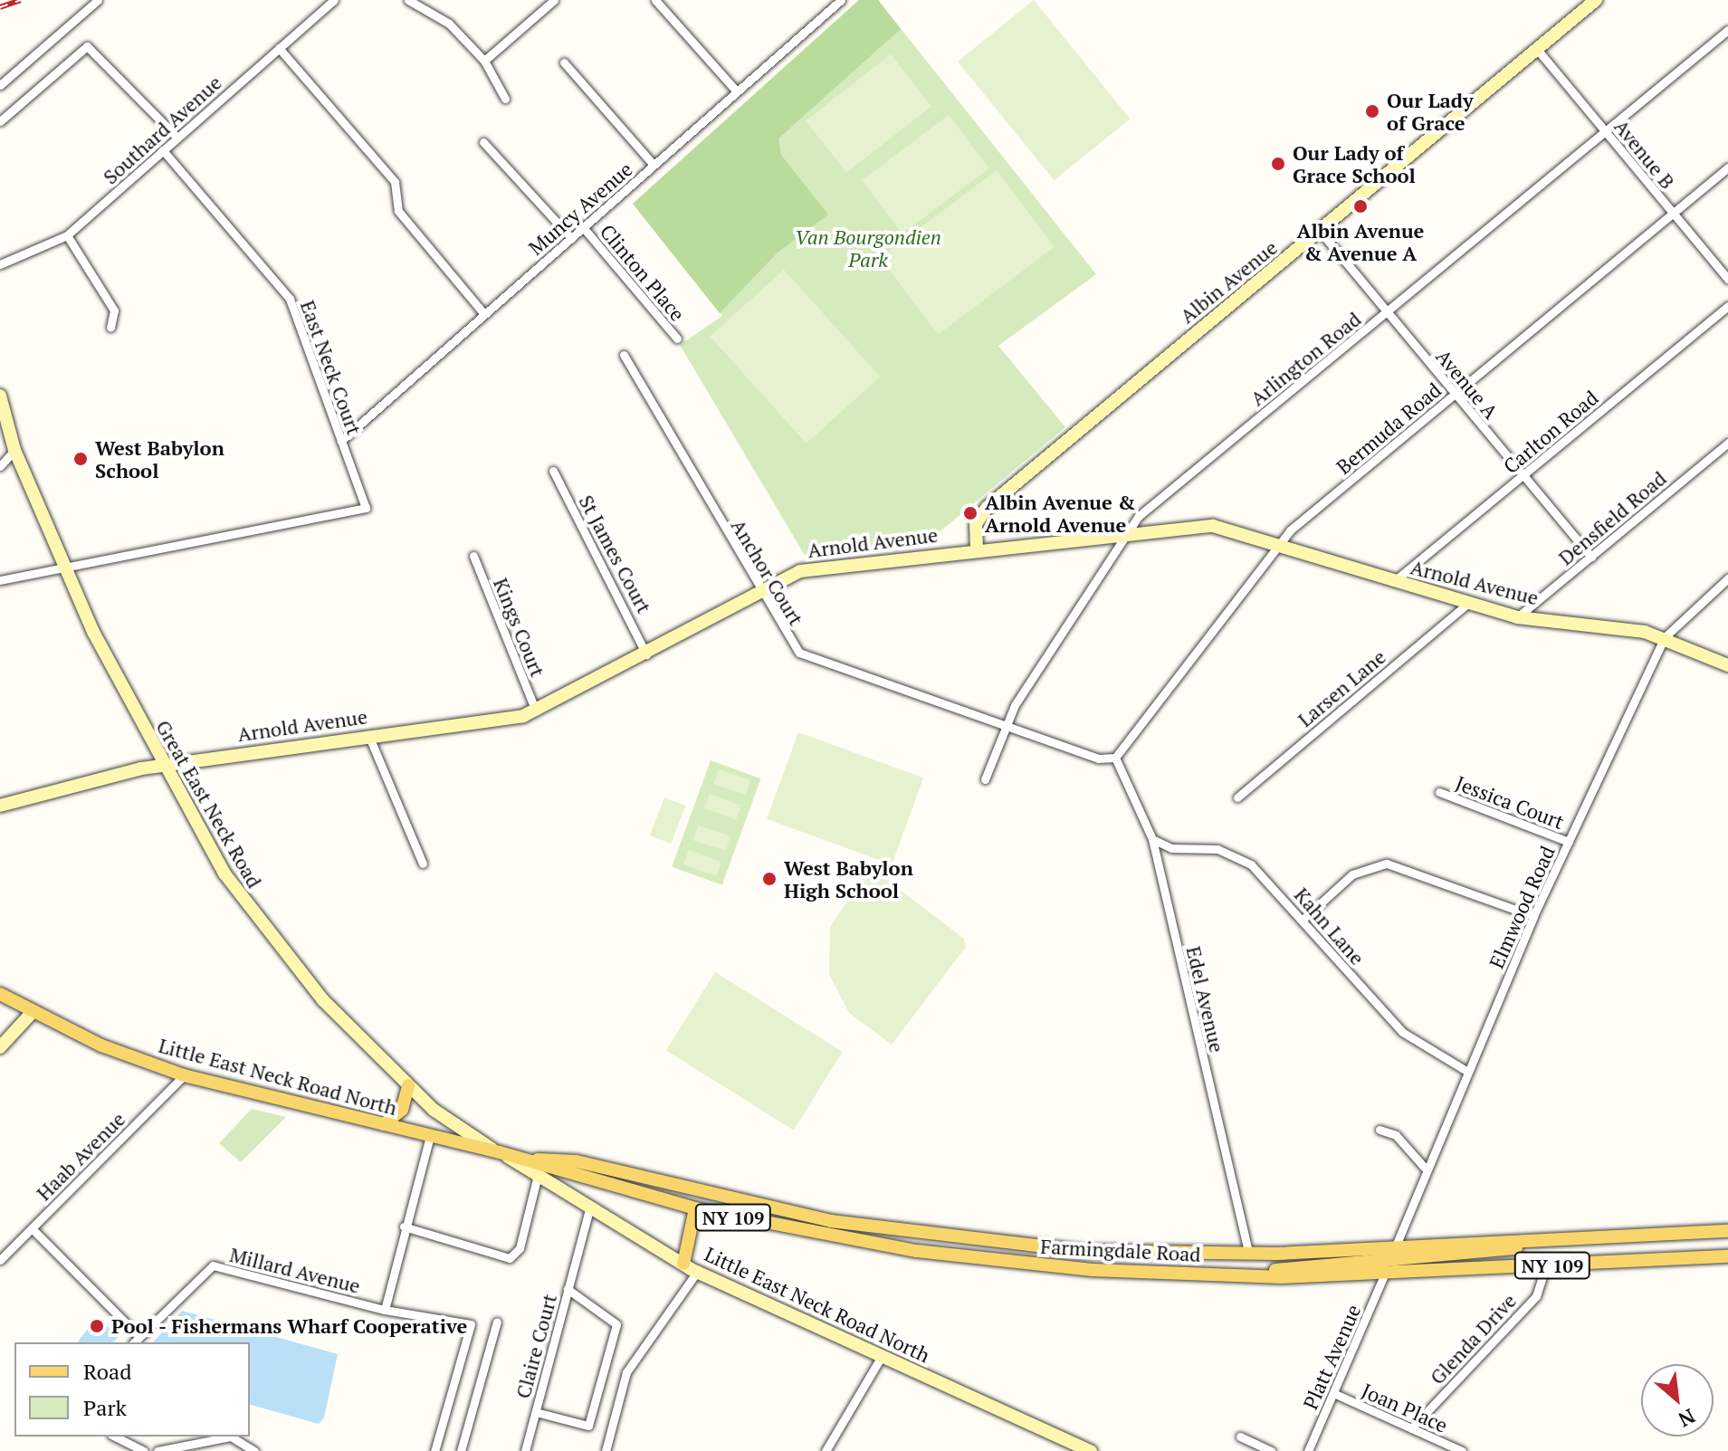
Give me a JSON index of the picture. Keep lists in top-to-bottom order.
{
  "streets": {
    "main road": ["Little East Neck Road North", "NY 109", "Farmingdale Road"],
    "street": [
      "Southard Avenue",
      "Avenue B",
      "Muncy Avenue",
      "Clinton Place",
      "Albin Avenue",
      "Arlington Road",
      "East Neck Court",
      "Avenue A",
      "Bermuda Road",
      "Carlton Road",
      "Densfield Road",
      "Arnold Avenue",
      "St James Court",
      "Anchor Court",
      "Kings Court",
      "Larsen Lane",
      "Jessica Court",
      "Great East Neck Road",
      "Elmwood Road",
      "Kahn Lane",
      "Edel Avenue",
      "Haab Avenue",
      "Millard Avenue",
      "Glenda Drive",
      "Claire Court",
      "Platt Avenue",
      "Joan Place"
    ]
  },
  "crossings": [
    ["Southard Avenue", "East Neck Court"],
    ["Avenue B", "Albin Avenue"],
    ["Avenue B", "Arlington Road"],
    ["Avenue B", "Bermuda Road"],
    ["Muncy Avenue", "Clinton Place"],
    ["Muncy Avenue", "East Neck Court"],
    ["Albin Avenue", "Avenue A"],
    ["Albin Avenue", "Arnold Avenue"],
    ["Arlington Road", "Avenue A"],
    ["Arlington Road", "Arnold Avenue"],
    ["Arlington Road", "Anchor Court"],
    ["East Neck Court", "Great East Neck Road"],
    ["Avenue A", "Bermuda Road"],
    ["Avenue A", "Carlton Road"],
    ["Avenue A", "Densfield Road"],
    ["Bermuda Road", "Arnold Avenue"],
    ["Bermuda Road", "Anchor Court"],
    ["Bermuda Road", "Edel Avenue"],
    ["Carlton Road", "Arnold Avenue"],
    ["Densfield Road", "Arnold Avenue"],
    ["Arnold Avenue", "St James Court"],
    ["Arnold Avenue", "Anchor Court"],
    ["Arnold Avenue", "Kings Court"],
    ["Arnold Avenue", "Larsen Lane"],
    ["Arnold Avenue", "Great East Neck Road"],
    ["Arnold Avenue", "Elmwood Road"],
    ["Anchor Court", "Edel Avenue"],
    ["Jessica Court", "Elmwood Road"],
    ["Great East Neck Road", "Little East Neck Road North"],
    ["Great East Neck Road", "NY 109"],
    ["Great East Neck Road", "Farmingdale Road"],
    ["Elmwood Road", "Kahn Lane"],
    ["Elmwood Road", "NY 109"],
    ["Elmwood Road", "Farmingdale Road"],
    ["Elmwood Road", "Platt Avenue"],
    ["Kahn Lane", "Edel Avenue"],
    ["Edel Avenue", "Farmingdale Road"],
    ["Little East Neck Road North", "Haab Avenue"],
    ["Little East Neck Road North", "NY 109"],
    ["Little East Neck Road North", "Farmingdale Road"],
    ["Little East Neck Road North", "Millard Avenue"],
    ["Little East Neck Road North", "Claire Court"],
    ["Haab Avenue", "Millard Avenue"],
    ["NY 109", "Farmingdale Road"],
    ["NY 109", "Millard Avenue"],
    ["Farmingdale Road", "Glenda Drive"],
    ["Farmingdale Road", "Platt Avenue"],
    ["Glenda Drive", "Joan Place"],
    ["Platt Avenue", "Joan Place"]
  ],
  "parks": ["Van Bourgondien Park"],
  "places": [
    "Our Lady of Grace",
    "Our Lady of Grace School",
    "Albin Avenue & Avenue A",
    "West Babylon School",
    "Albin Avenue & Arnold Avenue",
    "West Babylon High School",
    "Pool - Fishermans Wharf Cooperative"
  ],
  "legend": ["Road", "Park"],
  "north": "bottom right"
}
